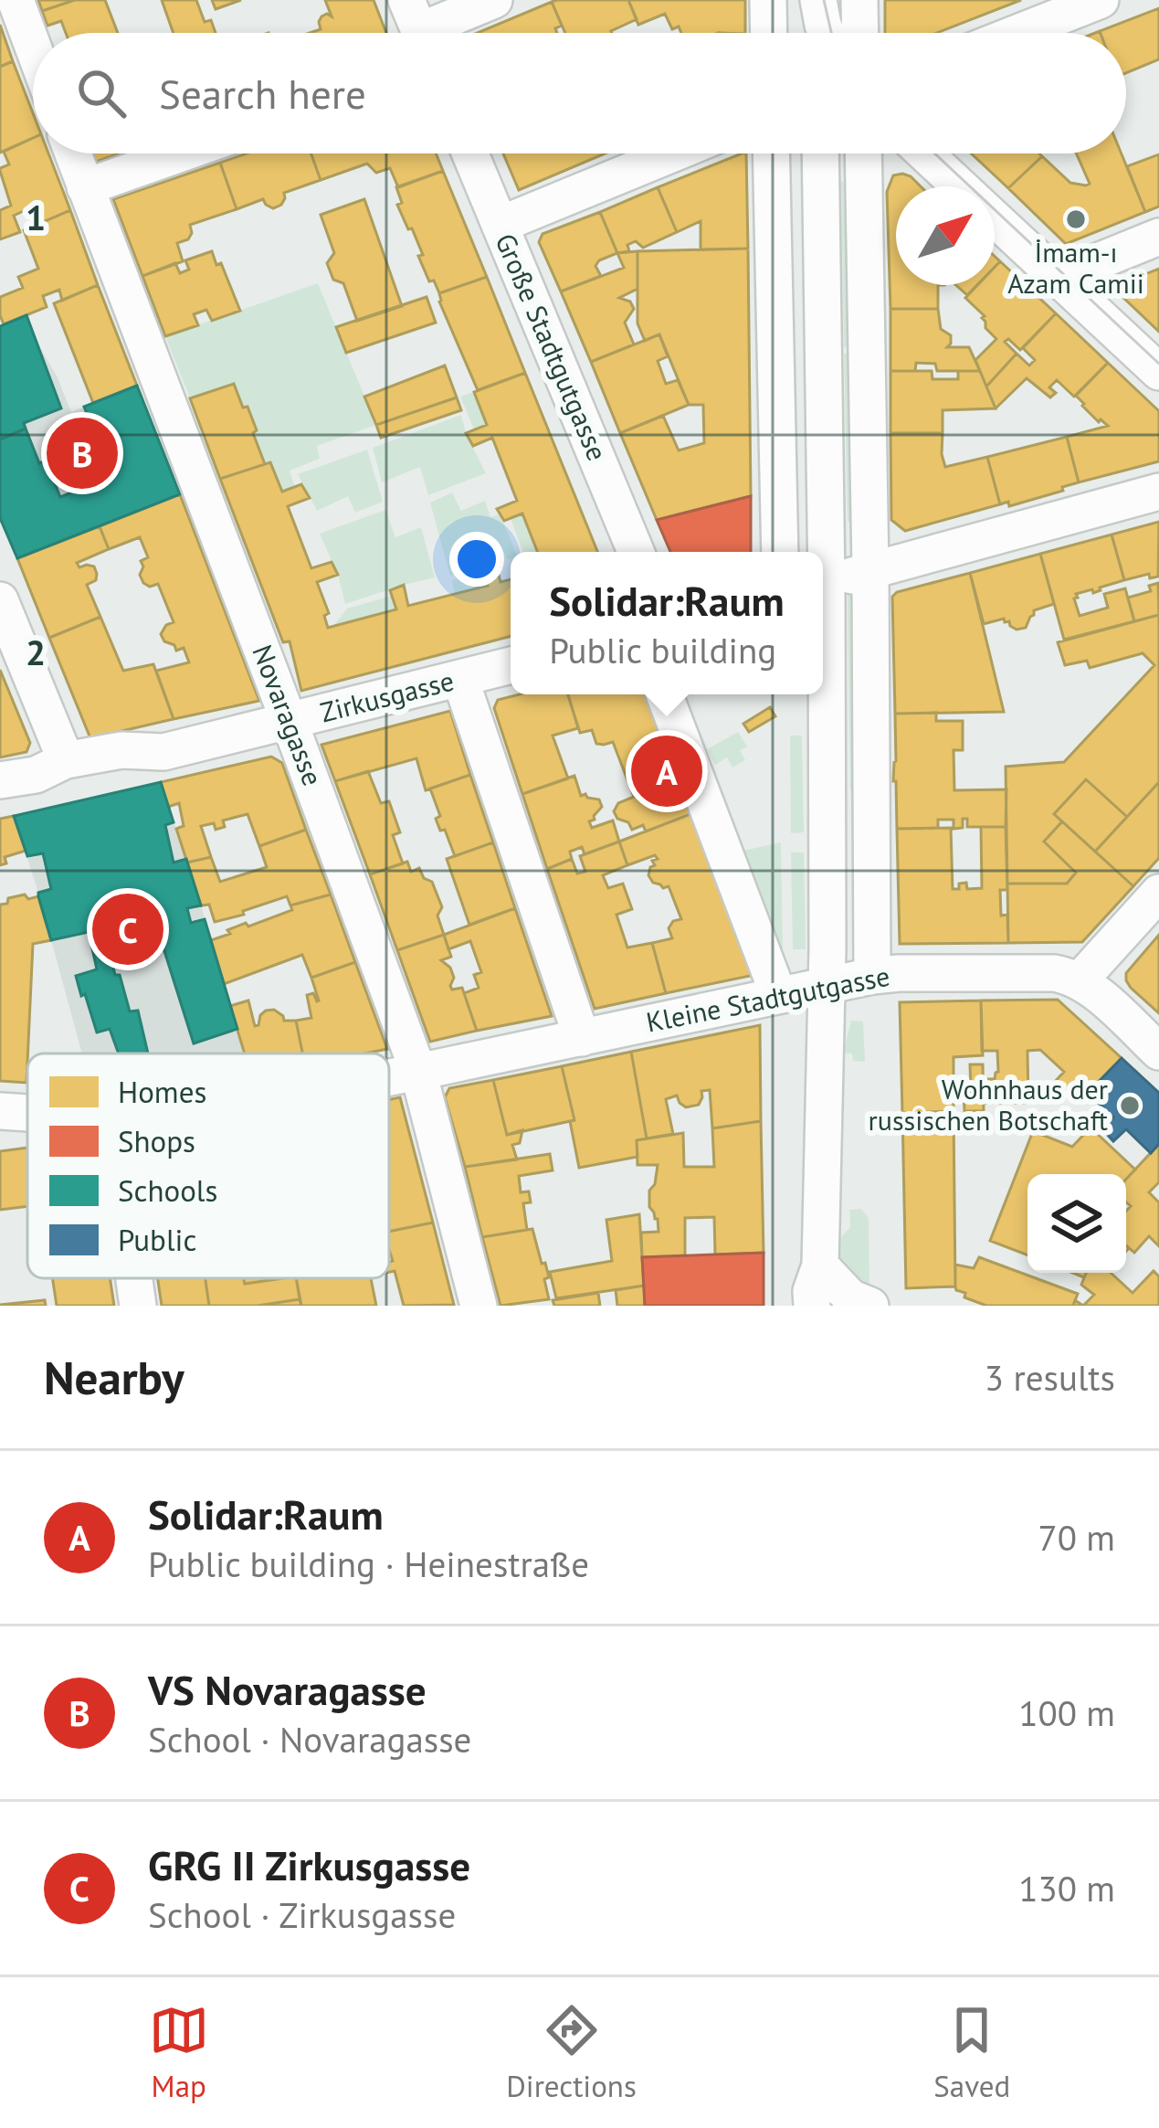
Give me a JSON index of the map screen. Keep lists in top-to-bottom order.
{
  "streets": {
    "street": [
      "Große Stadtgutgasse",
      "Zirkusgasse",
      "Novaragasse",
      "Kleine Stadtgutgasse"
    ]
  },
  "crossings": [
    ["Zirkusgasse", "Novaragasse"],
    ["Novaragasse", "Kleine Stadtgutgasse"]
  ],
  "places": ["İmam-ı Azam Camii", "Wohnhaus der russischen Botschaft"],
  "legend": [
    "Homes",
    "Shops",
    "Schools",
    "Public"
  ],
  "north": "top right",
  "page": {
    "search": "Search here",
    "pins": ["B", "A", "C"],
    "popup": ["Solidar:Raum", "Public building"],
    "heading": ["Nearby", "3 results"],
    "list": [
      {
        "mark": "A",
        "name": "Solidar:Raum",
        "note": "Public building · Heinestraße",
        "value": "70 m"
      },
      {
        "mark": "B",
        "name": "VS Novaragasse",
        "note": "School · Novaragasse",
        "value": "100 m"
      },
      {
        "mark": "C",
        "name": "GRG II Zirkusgasse",
        "note": "School · Zirkusgasse",
        "value": "130 m"
      }
    ],
    "nav": ["Map", "Directions", "Saved"]
  },
  "grid": {
    "rows": ["1", "2"]
  }
}
